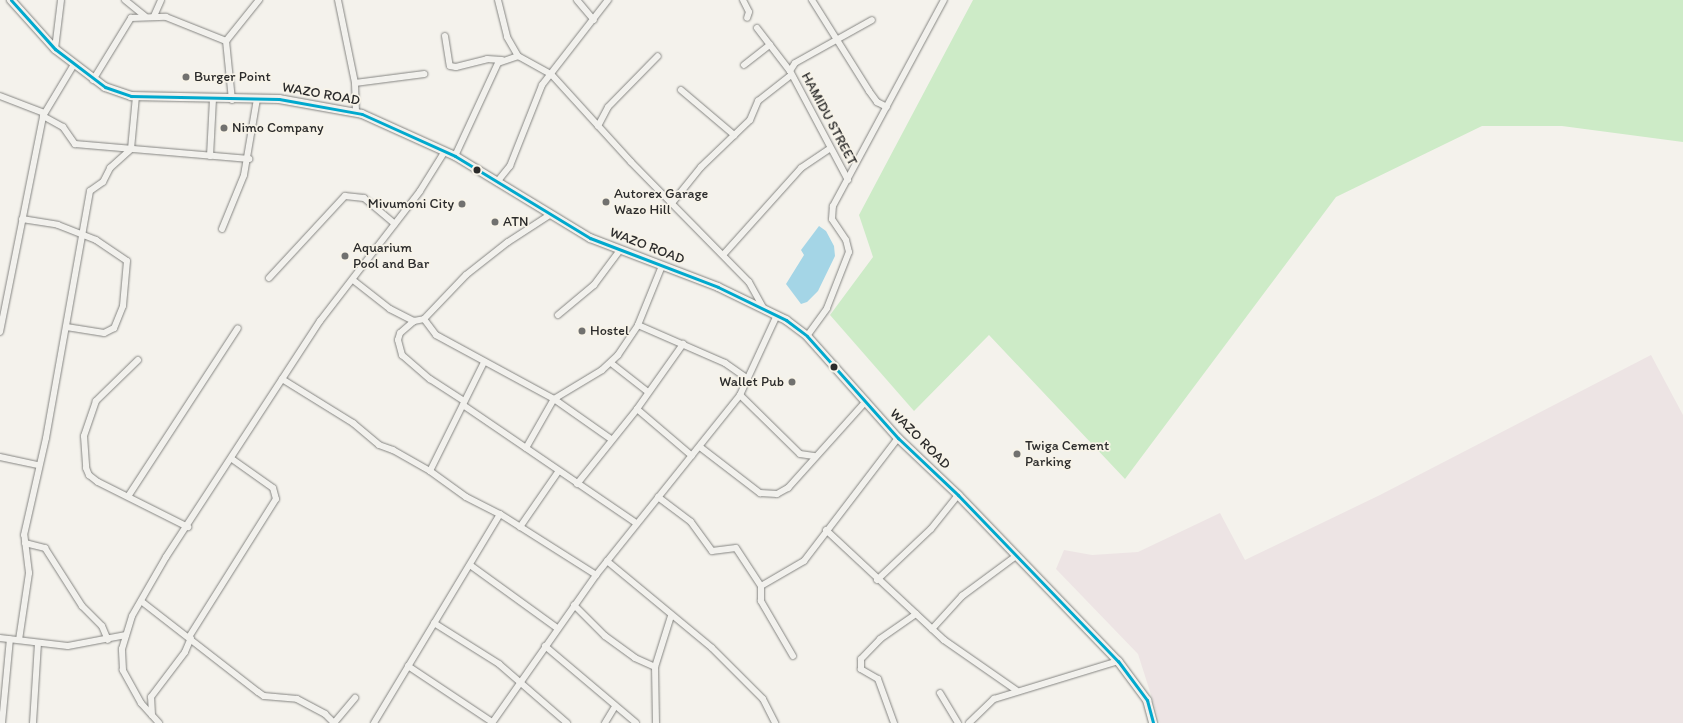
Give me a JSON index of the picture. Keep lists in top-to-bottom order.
{
  "streets": {
    "main road": ["WAZO ROAD"],
    "street": ["HAMIDU STREET"]
  },
  "places": [
    "Burger Point",
    "Nimo Company",
    "Autorex Garage Wazo Hill",
    "Mivumoni City",
    "ATN",
    "Aquarium Pool and Bar",
    "Hostel",
    "Wallet Pub",
    "Twiga Cement Parking"
  ]
}
